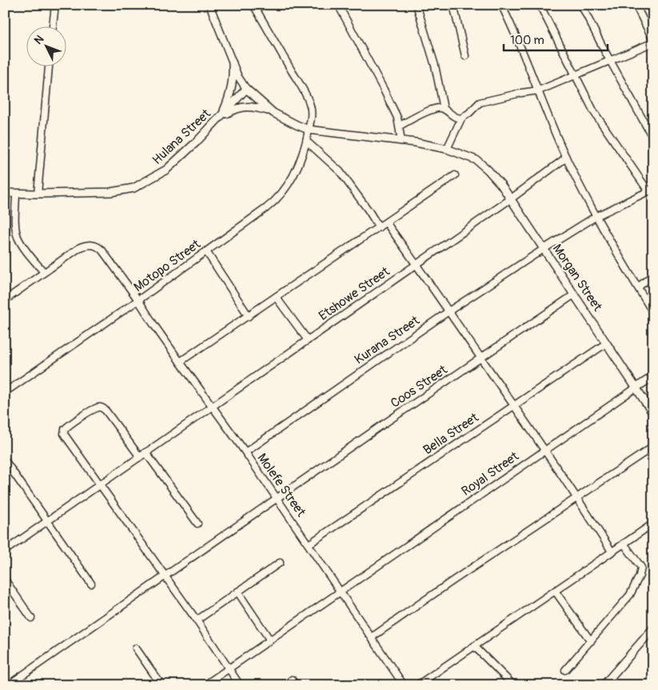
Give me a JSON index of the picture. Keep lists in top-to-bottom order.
{
  "streets": {
    "street": [
      "Hulana Street",
      "Motopo Street",
      "Morgan Street",
      "Etshowe Street",
      "Kurana Street",
      "Coos Street",
      "Bella Street",
      "Royal Street",
      "Molefe Street"
    ]
  },
  "crossings": [
    ["Motopo Street", "Molefe Street"],
    ["Morgan Street", "Etshowe Street"],
    ["Morgan Street", "Kurana Street"],
    ["Morgan Street", "Coos Street"],
    ["Morgan Street", "Bella Street"],
    ["Morgan Street", "Royal Street"],
    ["Etshowe Street", "Molefe Street"],
    ["Kurana Street", "Molefe Street"],
    ["Coos Street", "Molefe Street"],
    ["Bella Street", "Molefe Street"],
    ["Royal Street", "Molefe Street"]
  ],
  "scale_bar": "100 m",
  "north": "top left"
}
